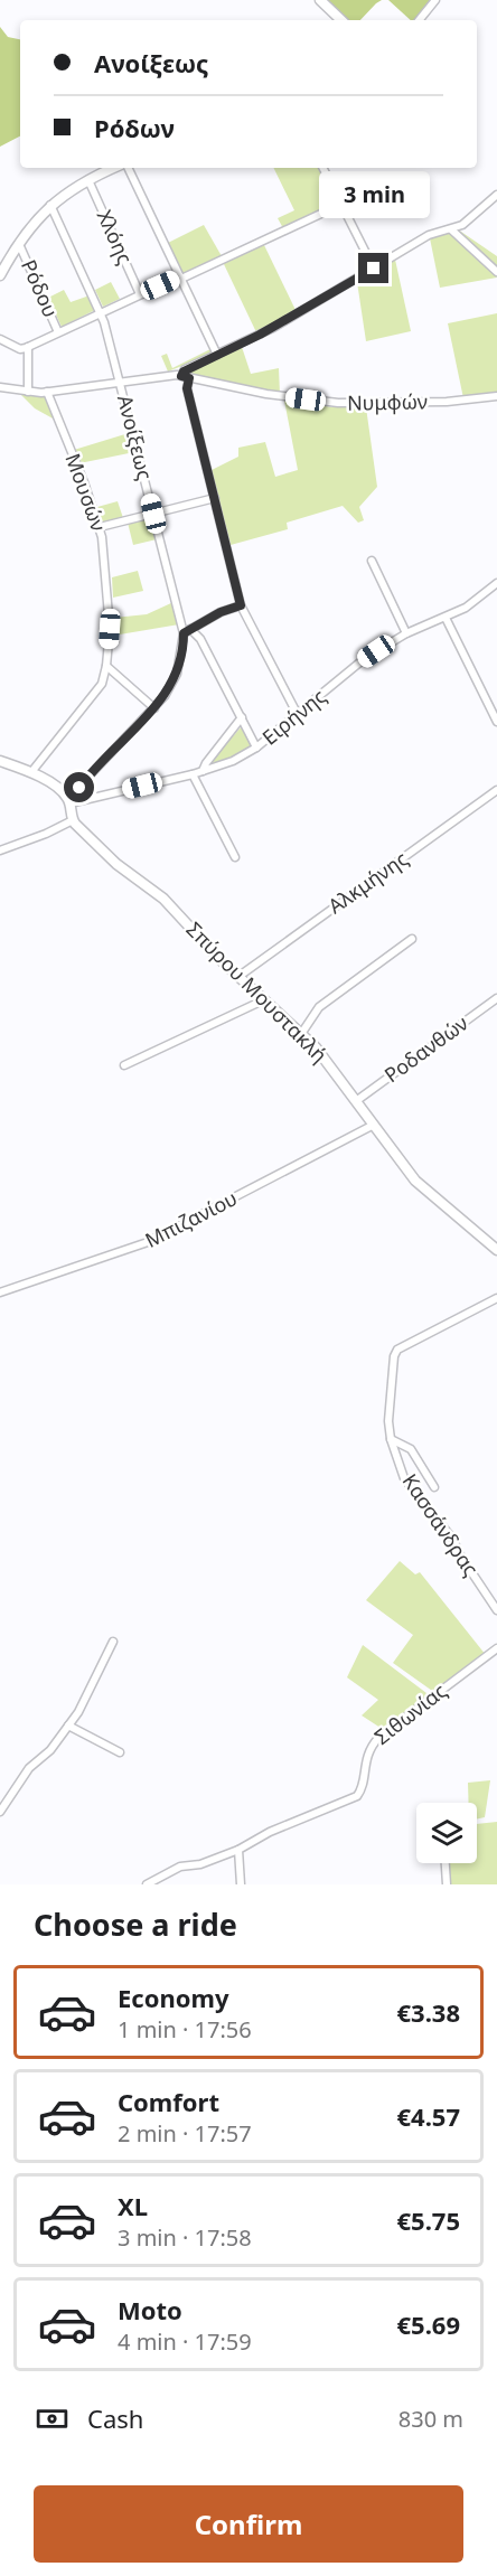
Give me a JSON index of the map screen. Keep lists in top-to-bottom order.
{
  "streets": {
    "street": [
      "Χλόης",
      "Ρόδου",
      "Νυμφών",
      "Ανοίξεως",
      "Μουσών",
      "Ειρήνης",
      "Αλκμήνης",
      "Σπύρου Μουστακλή",
      "Ροδανθών",
      "Μπιζανίου",
      "Κασσάνδρας",
      "Σιθωνίας"
    ]
  },
  "crossings": [
    ["Νυμφών", "Ανοίξεως"],
    ["Νυμφών", "Μουσών"],
    ["Ανοίξεως", "Ειρήνης"],
    ["Αλκμήνης", "Σπύρου Μουστακλή"],
    ["Σπύρου Μουστακλή", "Ροδανθών"],
    ["Σπύρου Μουστακλή", "Μπιζανίου"]
  ],
  "page": {
    "banner": ["Ανοίξεως", "Ρόδων"],
    "bubble": "3 min",
    "heading": "Choose a ride",
    "list": [
      {
        "name": "Economy",
        "note": "1 min · 17:56",
        "value": "€3.38"
      },
      {
        "name": "Comfort",
        "note": "2 min · 17:57",
        "value": "€4.57"
      },
      {
        "name": "XL",
        "note": "3 min · 17:58",
        "value": "€5.75"
      },
      {
        "name": "Moto",
        "note": "4 min · 17:59",
        "value": "€5.69"
      }
    ],
    "pay": ["Cash", "830 m"],
    "buttons": "Confirm"
  }
}
